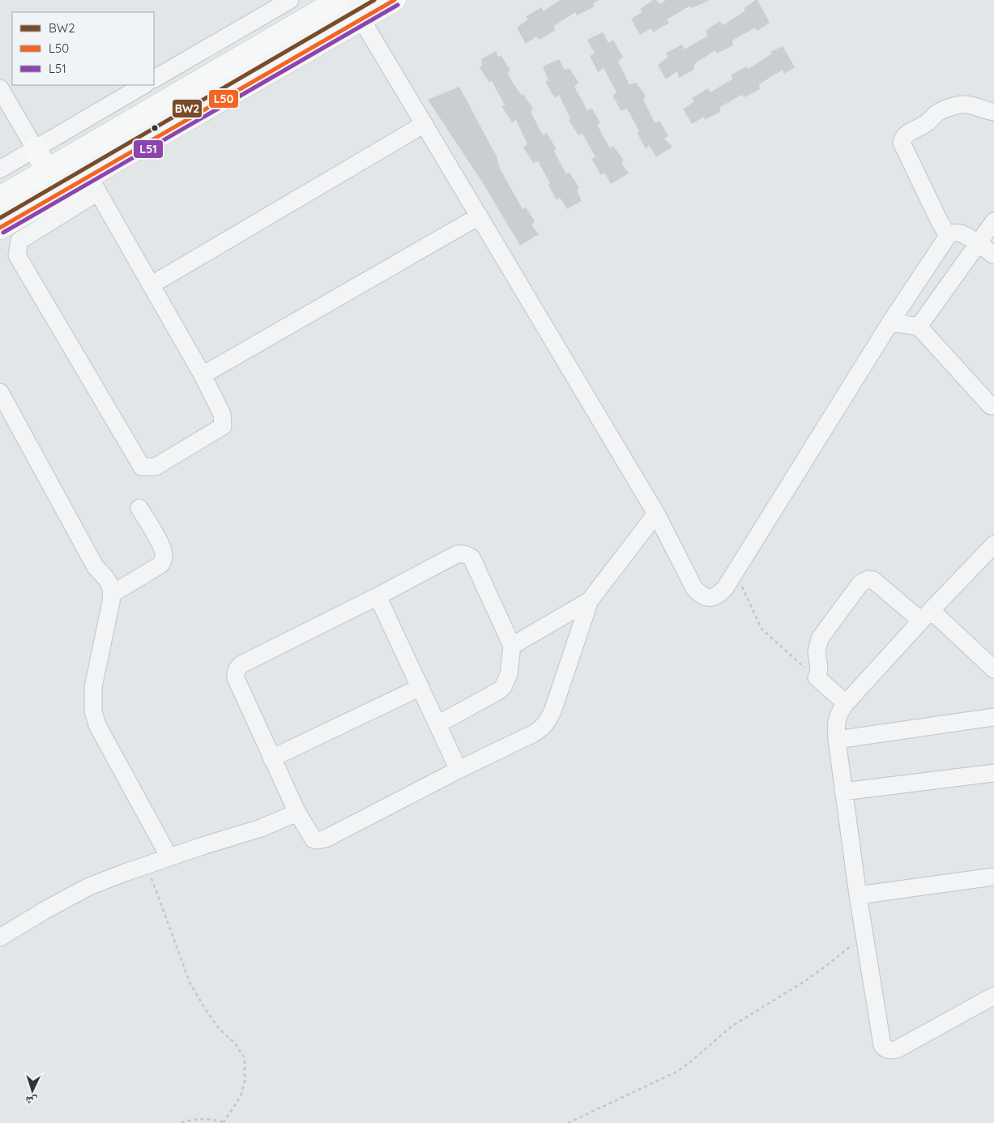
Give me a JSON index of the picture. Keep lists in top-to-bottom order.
{
  "lines": ["transit line BW2", "transit line L50", "transit line L51"],
  "legend": ["BW2", "L50", "L51"],
  "north": "bottom"
}
